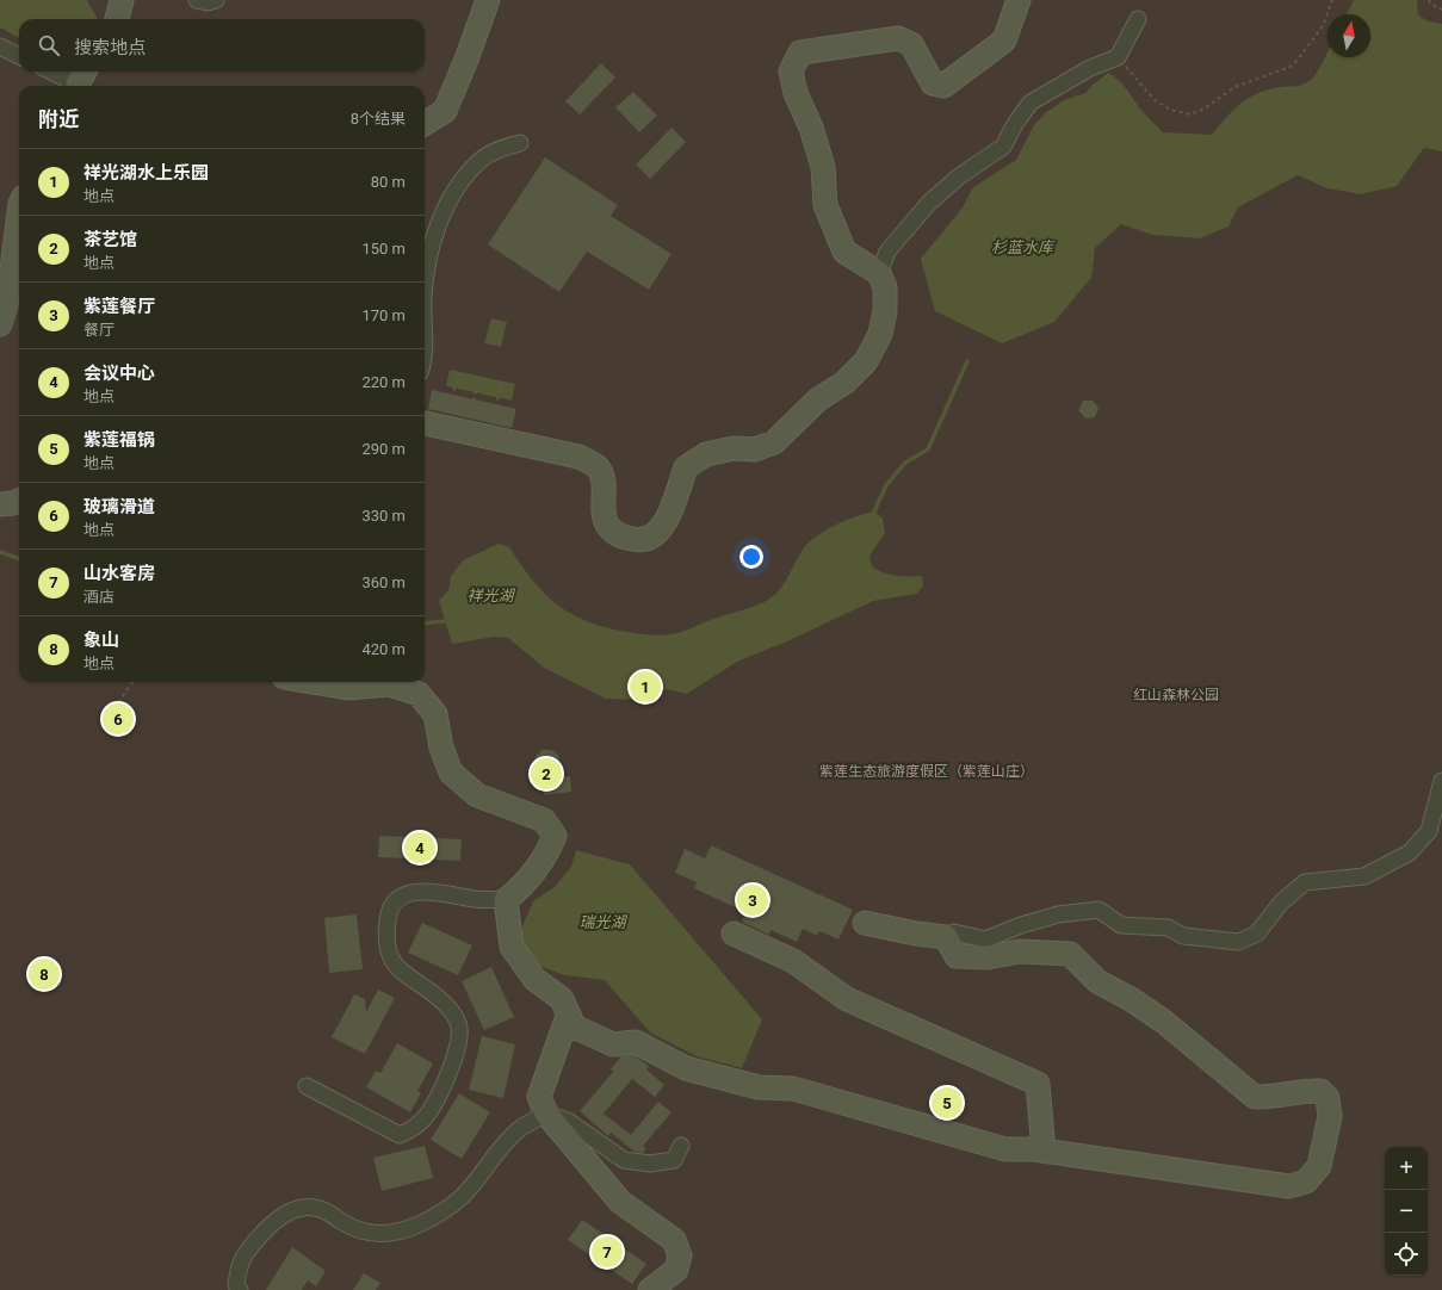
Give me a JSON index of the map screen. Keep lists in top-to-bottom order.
{
  "water": ["杉蓝水库", "祥光湖", "瑞光湖"],
  "parks": ["红山森林公园", "紫莲生态旅游度假区（紫莲山庄）"],
  "north": "top",
  "page": {
    "search": "搜索地点",
    "heading": ["附近", "8个结果"],
    "list": [
      {
        "mark": "1",
        "name": "祥光湖水上乐园",
        "note": "地点",
        "value": "80 m"
      },
      {
        "mark": "2",
        "name": "茶艺馆",
        "note": "地点",
        "value": "150 m"
      },
      {
        "mark": "3",
        "name": "紫莲餐厅",
        "note": "餐厅",
        "value": "170 m"
      },
      {
        "mark": "4",
        "name": "会议中心",
        "note": "地点",
        "value": "220 m"
      },
      {
        "mark": "5",
        "name": "紫莲福锅",
        "note": "地点",
        "value": "290 m"
      },
      {
        "mark": "6",
        "name": "玻璃滑道",
        "note": "地点",
        "value": "330 m"
      },
      {
        "mark": "7",
        "name": "山水客房",
        "note": "酒店",
        "value": "360 m"
      },
      {
        "mark": "8",
        "name": "象山",
        "note": "地点",
        "value": "420 m"
      }
    ],
    "pins": [
      "1",
      "6",
      "2",
      "4",
      "3",
      "8",
      "5",
      "7"
    ],
    "map_buttons": ["+", "−"]
  }
}
